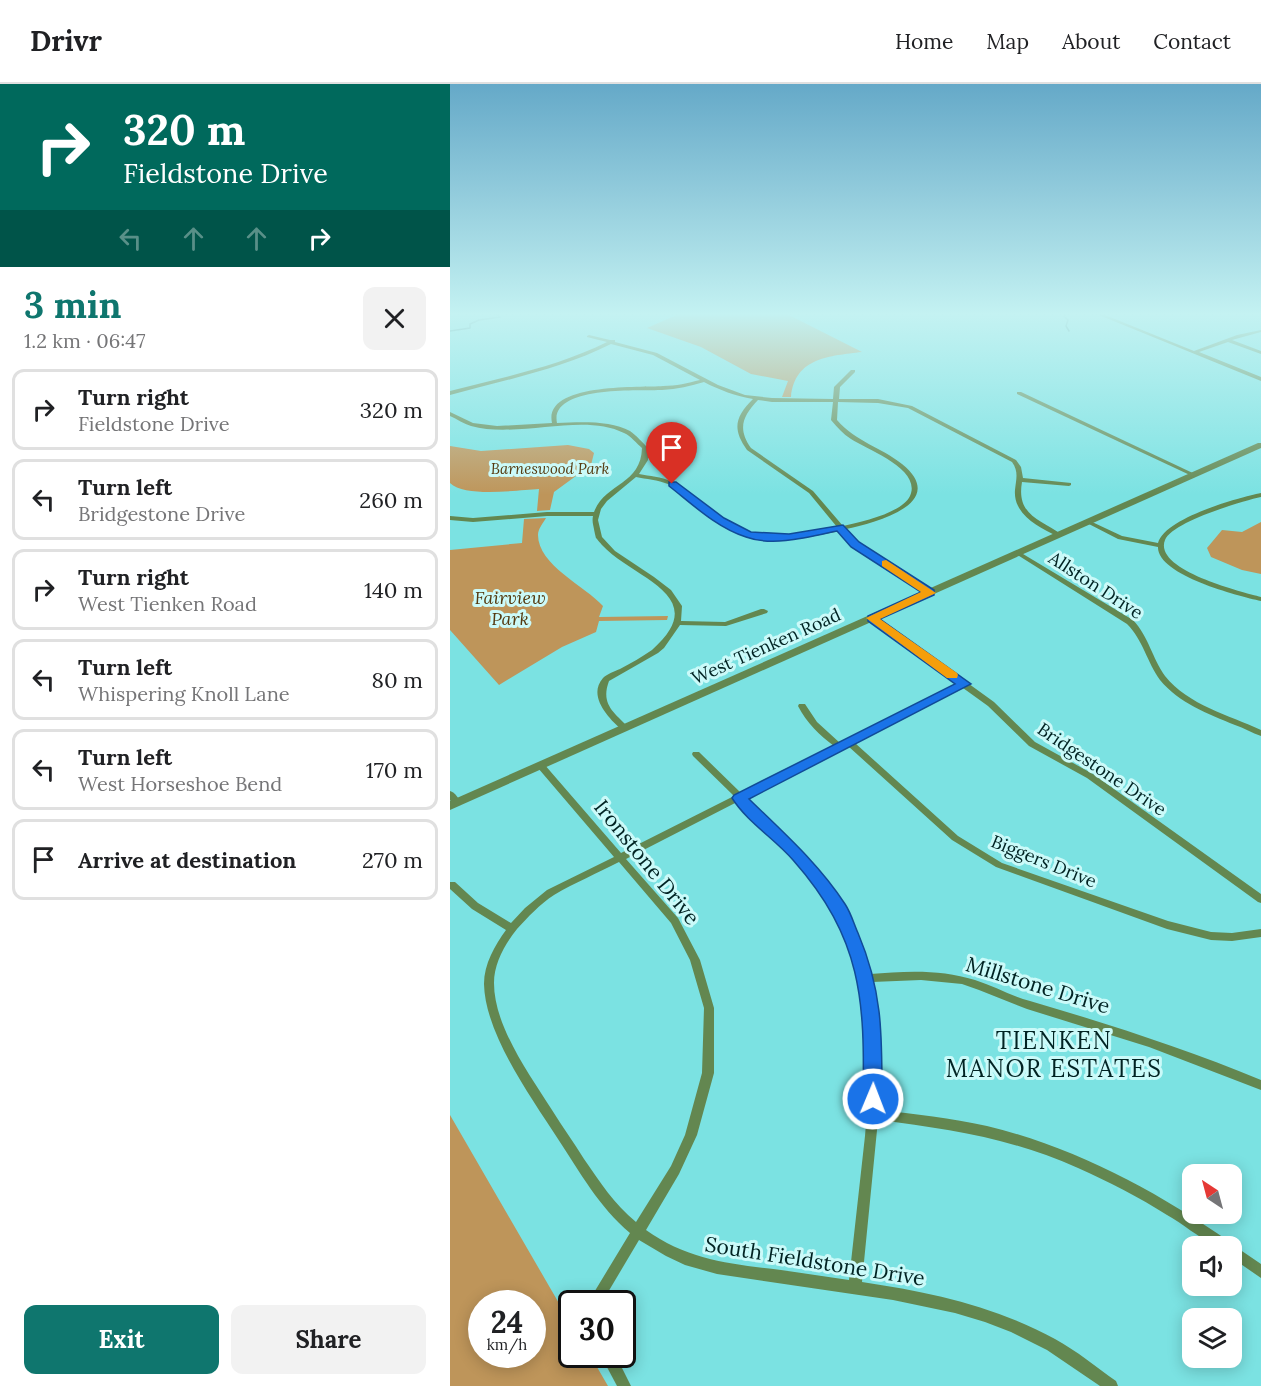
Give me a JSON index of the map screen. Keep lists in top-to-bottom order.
{
  "streets": {
    "street": [
      "Allston Drive",
      "West Tienken Road",
      "Bridgestone Drive",
      "Biggers Drive",
      "Ironstone Drive",
      "Millstone Drive",
      "South Fieldstone Drive"
    ]
  },
  "crossings": [
    ["Allston Drive", "West Tienken Road"],
    ["West Tienken Road", "Bridgestone Drive"],
    ["West Tienken Road", "Ironstone Drive"],
    ["Bridgestone Drive", "South Fieldstone Drive"],
    ["Biggers Drive", "South Fieldstone Drive"],
    ["Ironstone Drive", "South Fieldstone Drive"]
  ],
  "districts": ["TIENKEN MANOR ESTATES"],
  "parks": ["Barneswood Park", "Fairview Park"],
  "north": "top left",
  "page": {
    "header": "Drivr",
    "nav": [
      "Home",
      "Map",
      "About",
      "Contact"
    ],
    "turn": ["320 m", "Fieldstone Drive"],
    "heading": ["3 min", "1.2 km · 06:47"],
    "list": [
      {
        "name": "Turn right",
        "note": "Fieldstone Drive",
        "value": "320 m"
      },
      {
        "name": "Turn left",
        "note": "Bridgestone Drive",
        "value": "260 m"
      },
      {
        "name": "Turn right",
        "note": "West Tienken Road",
        "value": "140 m"
      },
      {
        "name": "Turn left",
        "note": "Whispering Knoll Lane",
        "value": "80 m"
      },
      {
        "name": "Turn left",
        "note": "West Horseshoe Bend",
        "value": "170 m"
      },
      {
        "name": "Arrive at destination",
        "value": "270 m"
      }
    ],
    "speed": "24 km/h",
    "limit": "30",
    "buttons": ["Exit", "Share"]
  }
}
